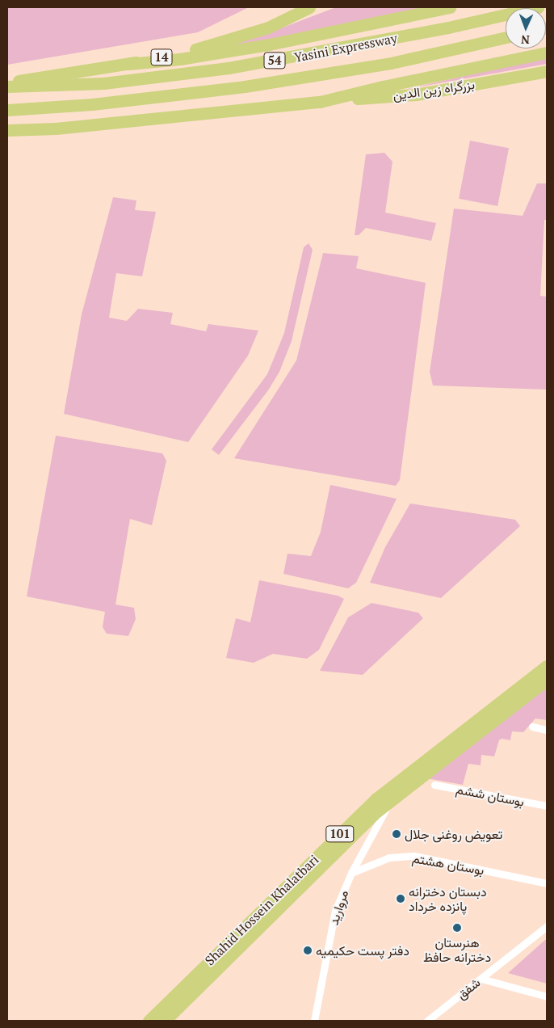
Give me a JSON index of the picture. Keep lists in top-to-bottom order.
{
  "streets": {
    "highway": [
      "Yasini Expressway",
      "14",
      "54",
      "بزرگراه زین الدین",
      "101",
      "Shahid Hossein Khalatbari"
    ],
    "street": [
      "بوستان ششم",
      "بوستان هشتم",
      "مروارید",
      "شفق"
    ]
  },
  "crossings": [
    ["بوستان هشتم", "مروارید"],
    ["مروارید", "Shahid Hossein Khalatbari"]
  ],
  "places": [
    "تعویض روغنی جلال",
    "دبستان دخترانه پانزده خرداد",
    "هنرستان دخترانه حافظ",
    "دفتر پست حکیمیه"
  ],
  "north": "bottom"
}
